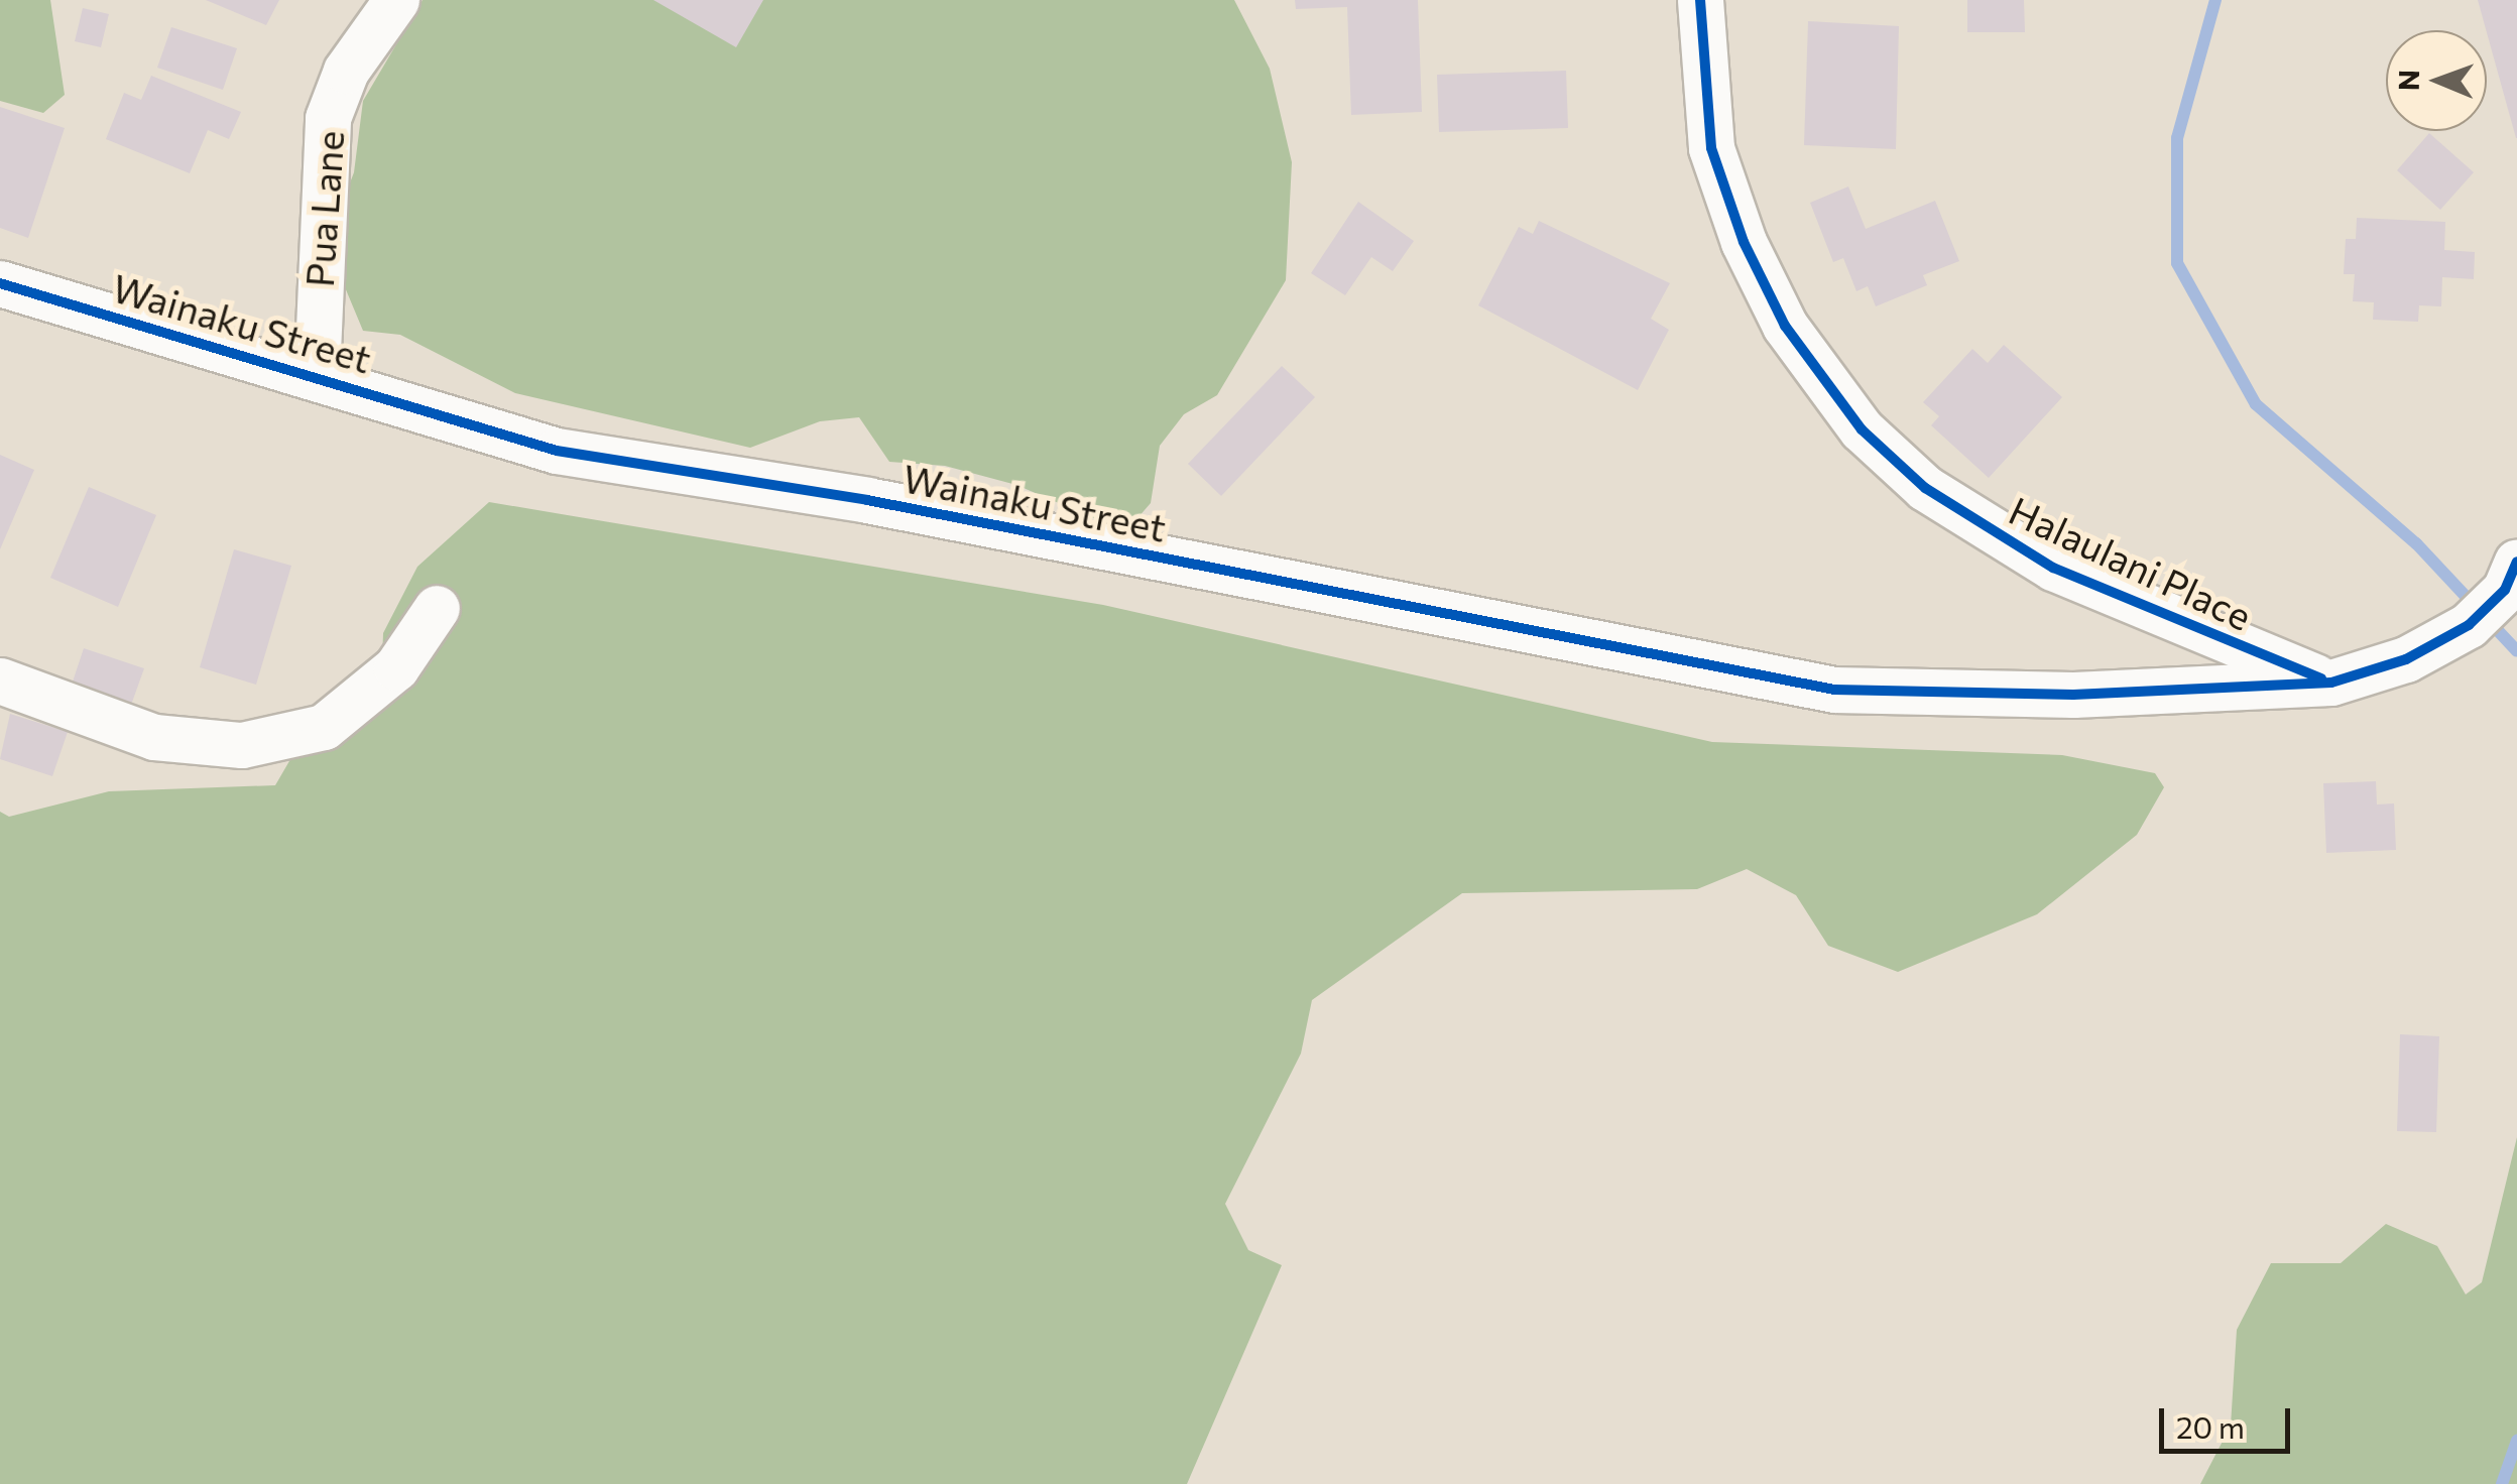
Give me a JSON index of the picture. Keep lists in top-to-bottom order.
{
  "streets": {
    "street": ["Pua Lane", "Wainaku Street", "Halaulani Place"]
  },
  "crossings": [
    ["Pua Lane", "Wainaku Street"],
    ["Wainaku Street", "Halaulani Place"]
  ],
  "scale_bar": "20 m",
  "north": "left"
}
